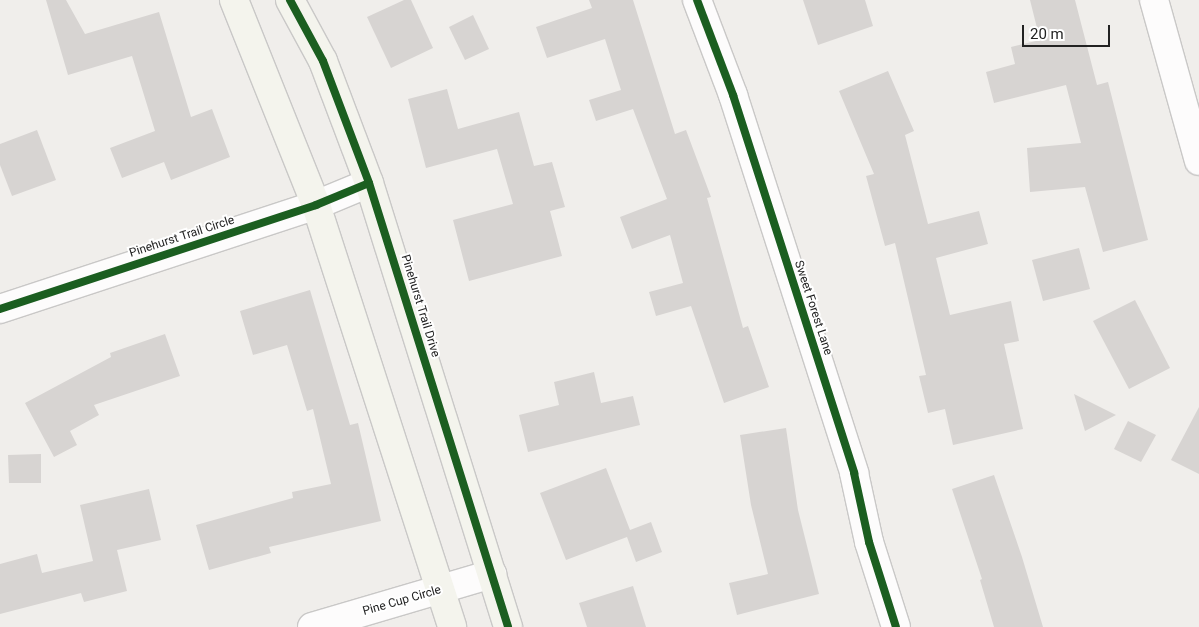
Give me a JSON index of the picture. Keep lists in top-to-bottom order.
{
  "streets": {
    "street": [
      "Pinehurst Trail Circle",
      "Pinehurst Trail Drive",
      "Sweet Forest Lane",
      "Pine Cup Circle"
    ]
  },
  "crossings": [
    ["Pinehurst Trail Circle", "Pinehurst Trail Drive"],
    ["Pinehurst Trail Drive", "Pine Cup Circle"]
  ],
  "scale_bar": "20 m"
}
